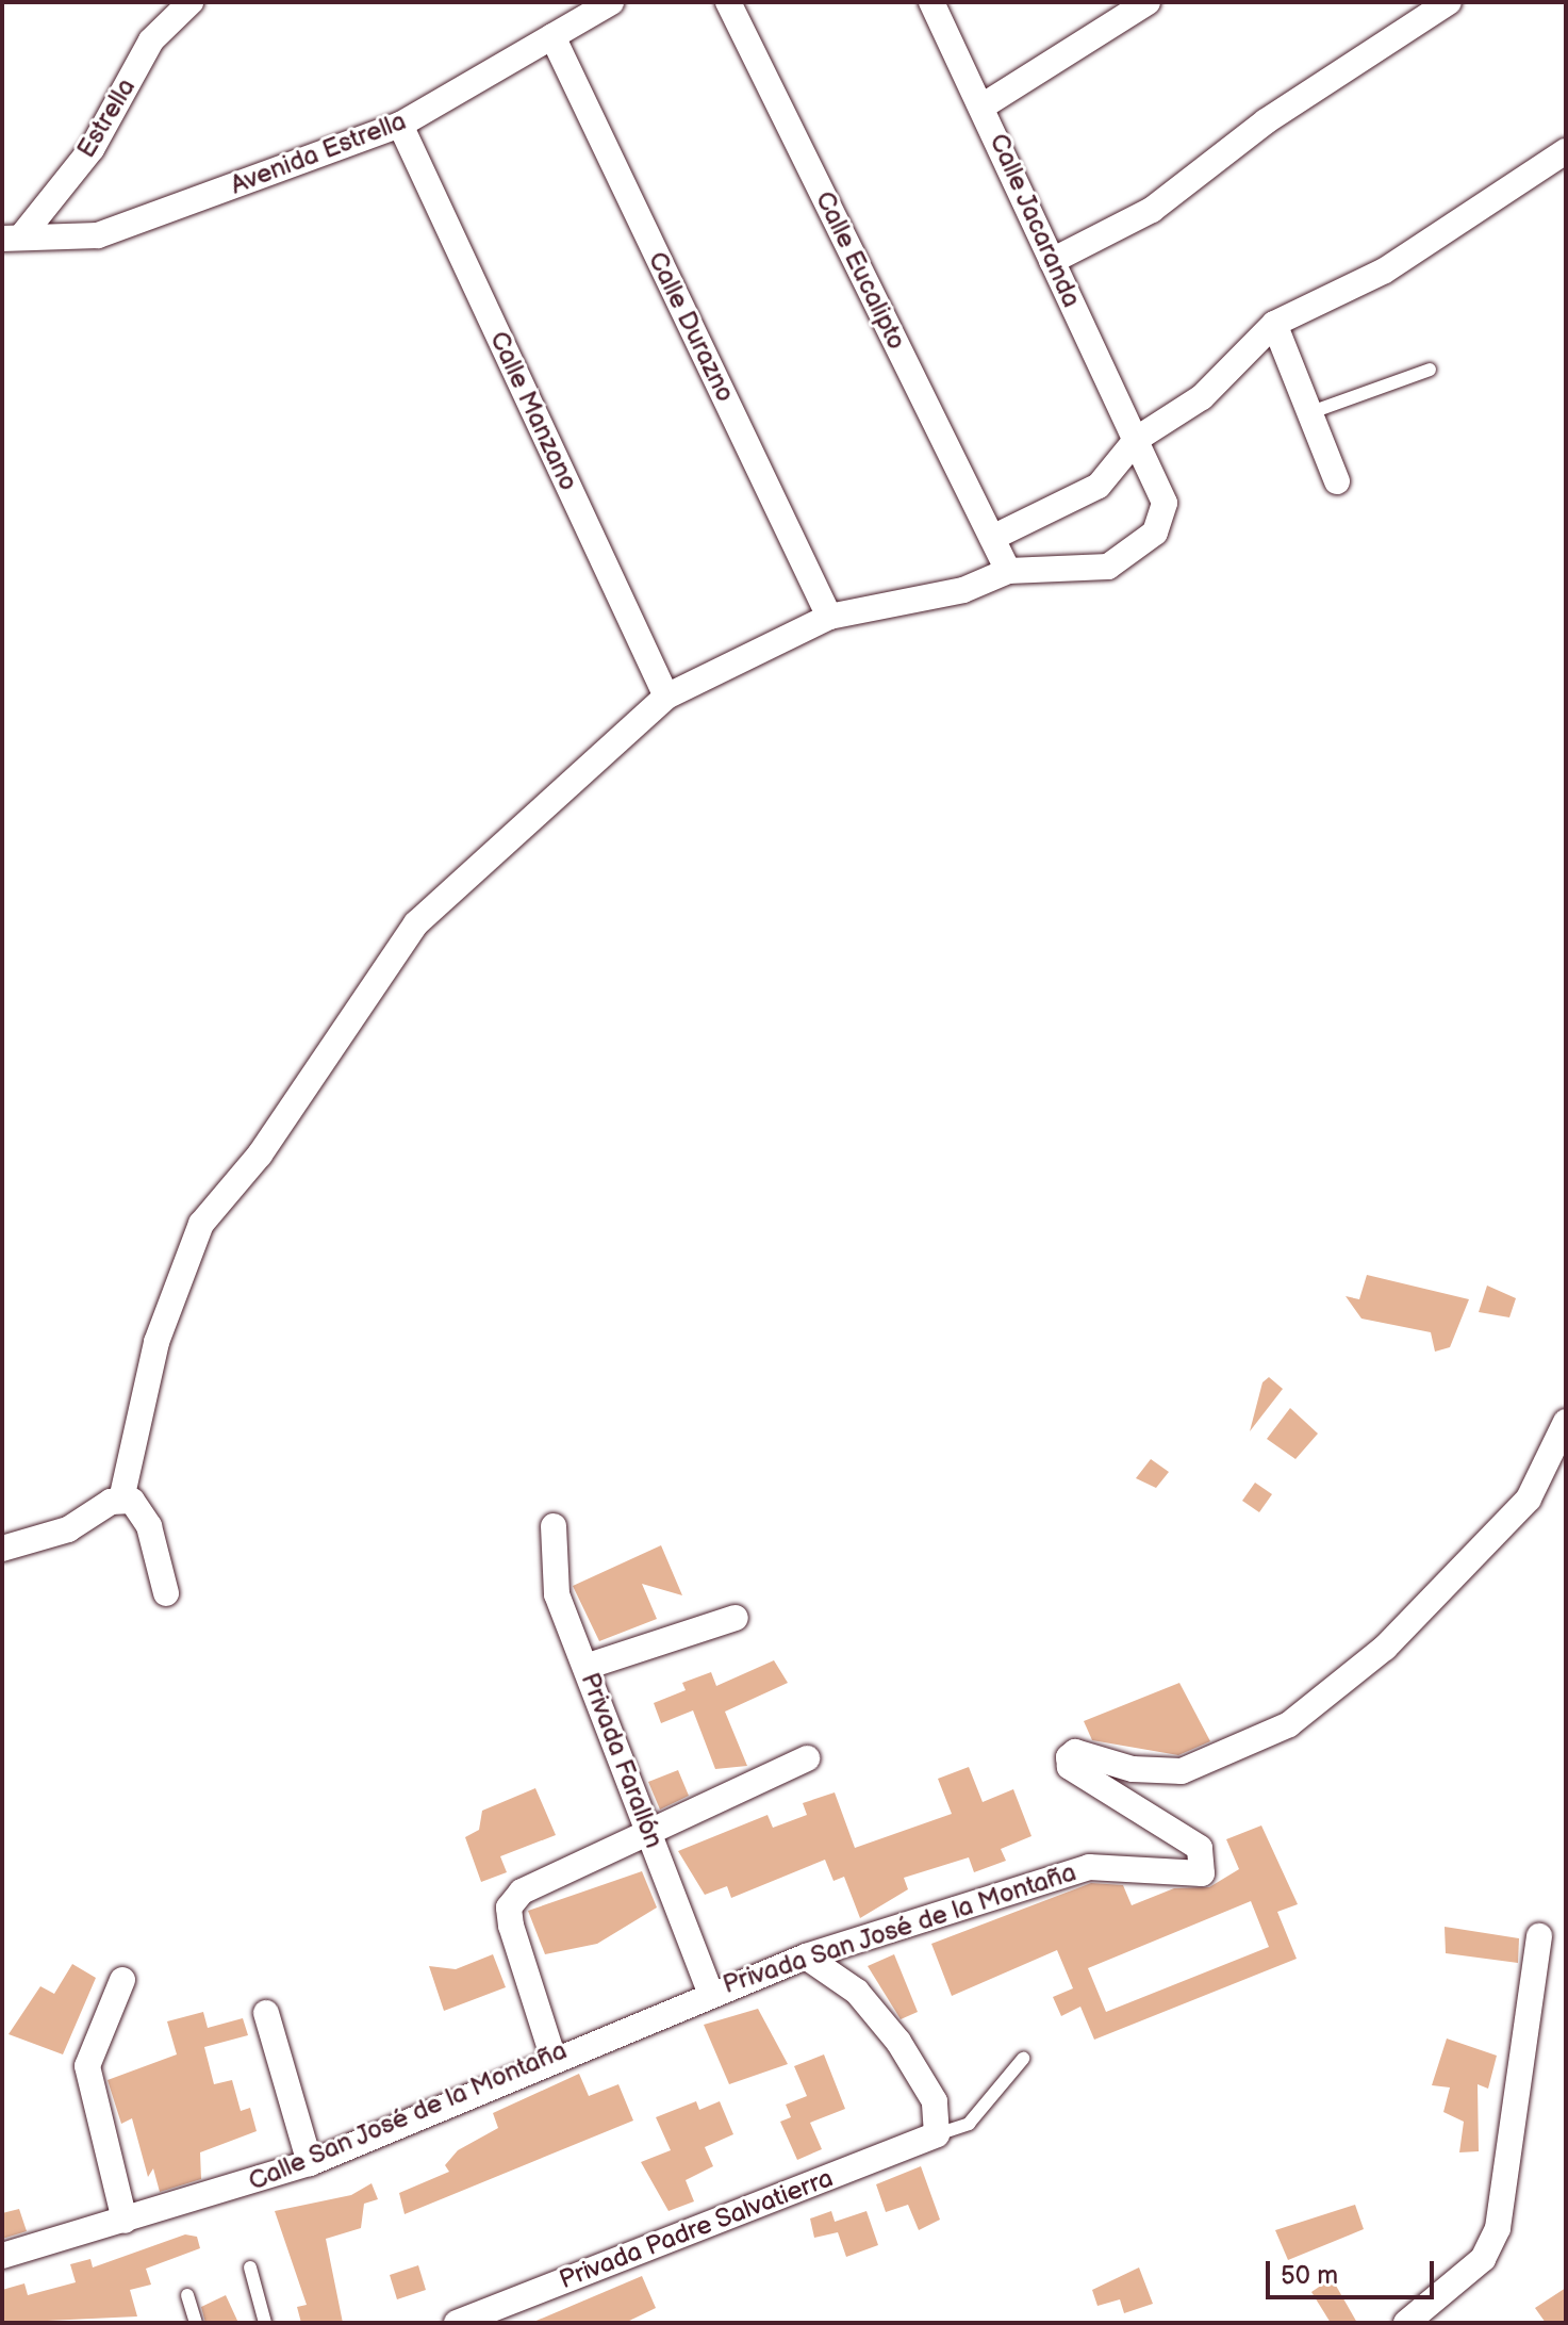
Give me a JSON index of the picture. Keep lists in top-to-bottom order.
{
  "streets": {
    "street": [
      "Estrella",
      "Avenida Estrella",
      "Calle Jacaranda",
      "Calle Eucalipto",
      "Calle Durazno",
      "Calle Manzano",
      "Privada Farallón",
      "Privada San José de la Montaña",
      "Calle San José de la Montaña",
      "Privada Padre Salvatierra"
    ]
  },
  "crossings": [
    ["Estrella", "Avenida Estrella"],
    ["Avenida Estrella", "Calle Durazno"],
    ["Avenida Estrella", "Calle Manzano"],
    ["Calle Jacaranda", "Calle Eucalipto"],
    ["Privada Farallón", "Privada San José de la Montaña"],
    ["Privada Farallón", "Calle San José de la Montaña"],
    ["Privada San José de la Montaña", "Calle San José de la Montaña"]
  ],
  "scale_bar": "50 m"
}
